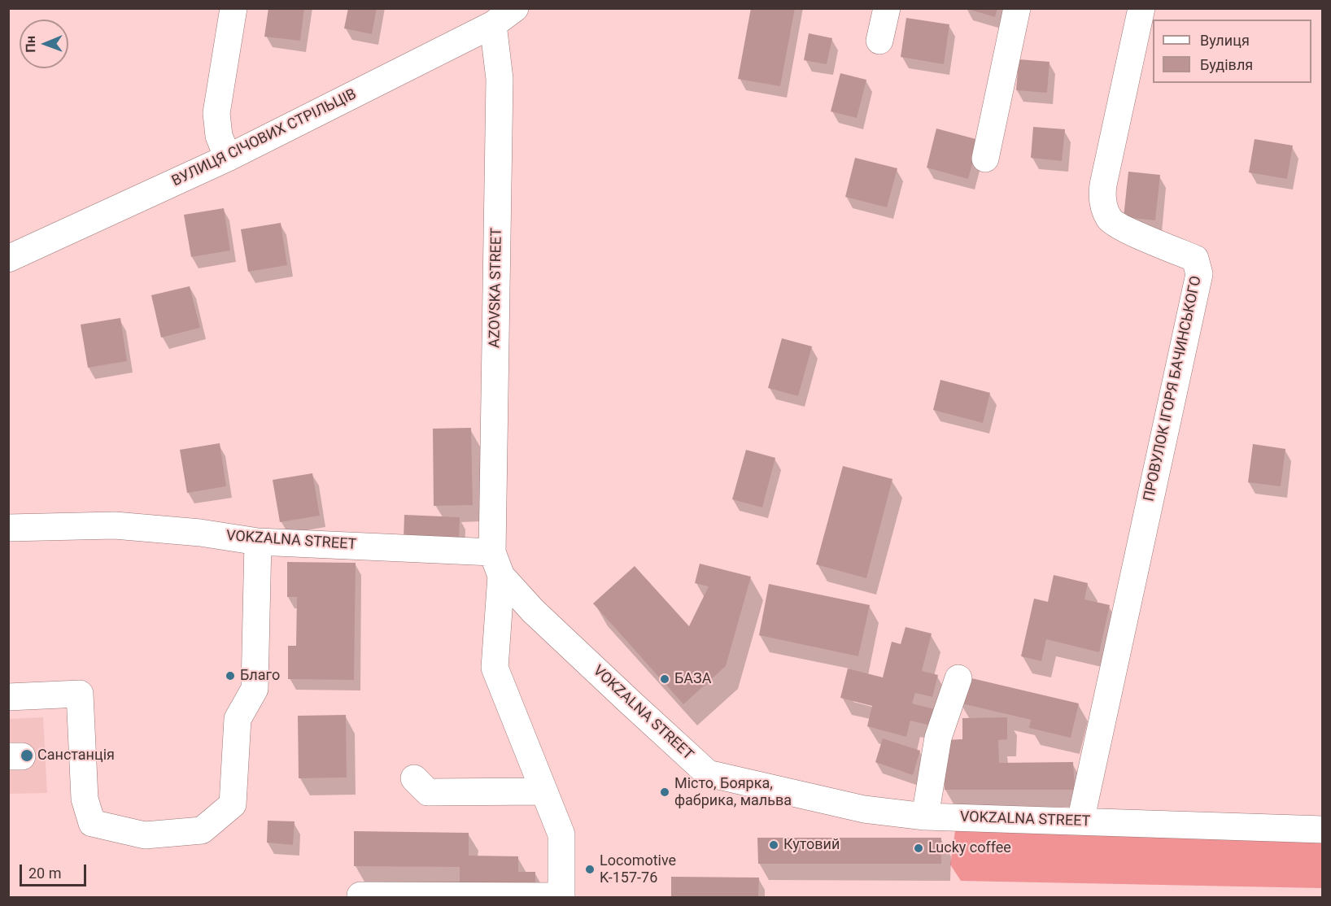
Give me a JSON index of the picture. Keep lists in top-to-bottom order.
{
  "streets": {
    "street": [
      "ВУЛИЦЯ СІЧОВИХ СТРІЛЬЦІВ",
      "AZOVSKA STREET",
      "ПРОВУЛОК ІГОРЯ БАЧИНСЬКОГО",
      "VOKZALNA STREET"
    ]
  },
  "crossings": [
    ["ВУЛИЦЯ СІЧОВИХ СТРІЛЬЦІВ", "AZOVSKA STREET"],
    ["AZOVSKA STREET", "VOKZALNA STREET"],
    ["ПРОВУЛОК ІГОРЯ БАЧИНСЬКОГО", "VOKZALNA STREET"]
  ],
  "places": [
    "Благо",
    "БАЗА",
    "Санстанція",
    "Місто, Боярка, фабрика, мальва",
    "Кутовий",
    "Lucky coffee",
    "Locomotive K-157-76"
  ],
  "legend": ["Вулиця", "Будівля"],
  "scale_bar": "20 m",
  "north": "left"
}
